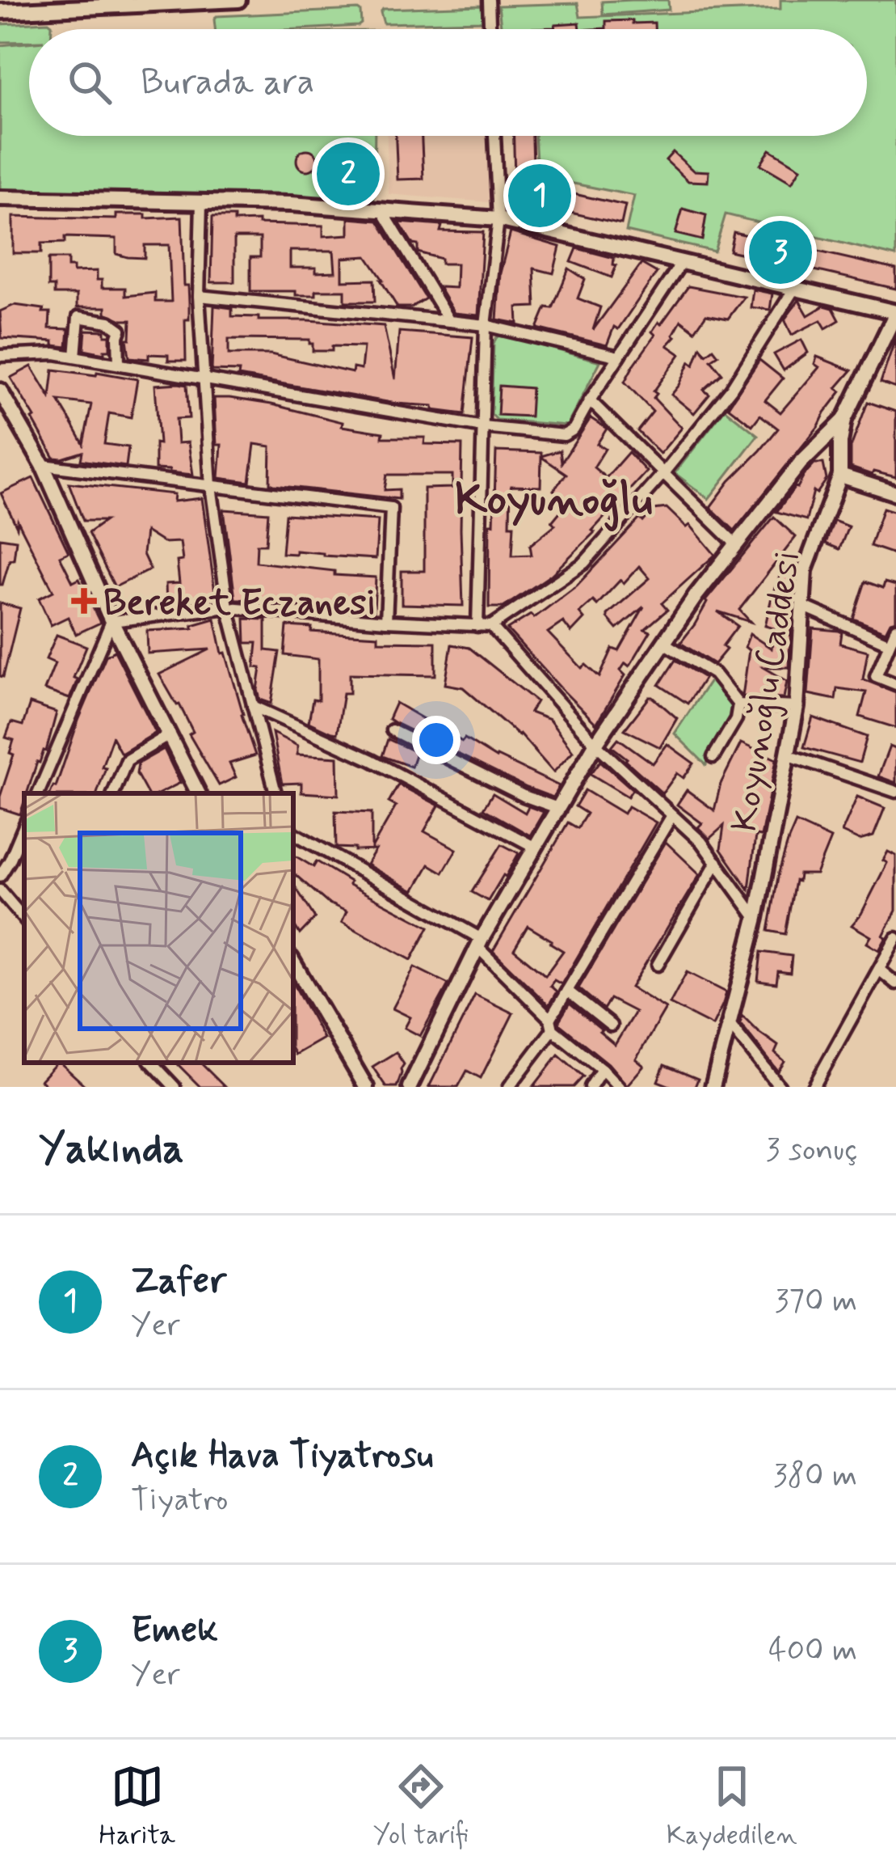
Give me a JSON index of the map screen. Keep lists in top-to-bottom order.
{
  "streets": {
    "street": ["Koyunoğlu Caddesi"]
  },
  "districts": ["Koyunoğlu"],
  "places": {
    "health": ["Bereket Eczanesi"]
  },
  "page": {
    "search": "Burada ara",
    "pins": ["2", "1", "3"],
    "heading": ["Yakında", "3 sonuç"],
    "list": [
      {
        "mark": "1",
        "name": "Zafer",
        "note": "Yer",
        "value": "370 m"
      },
      {
        "mark": "2",
        "name": "Açık Hava Tiyatrosu",
        "note": "Tiyatro",
        "value": "380 m"
      },
      {
        "mark": "3",
        "name": "Emek",
        "note": "Yer",
        "value": "400 m"
      }
    ],
    "nav": ["Harita", "Yol tarifi", "Kaydedilen"]
  }
}
